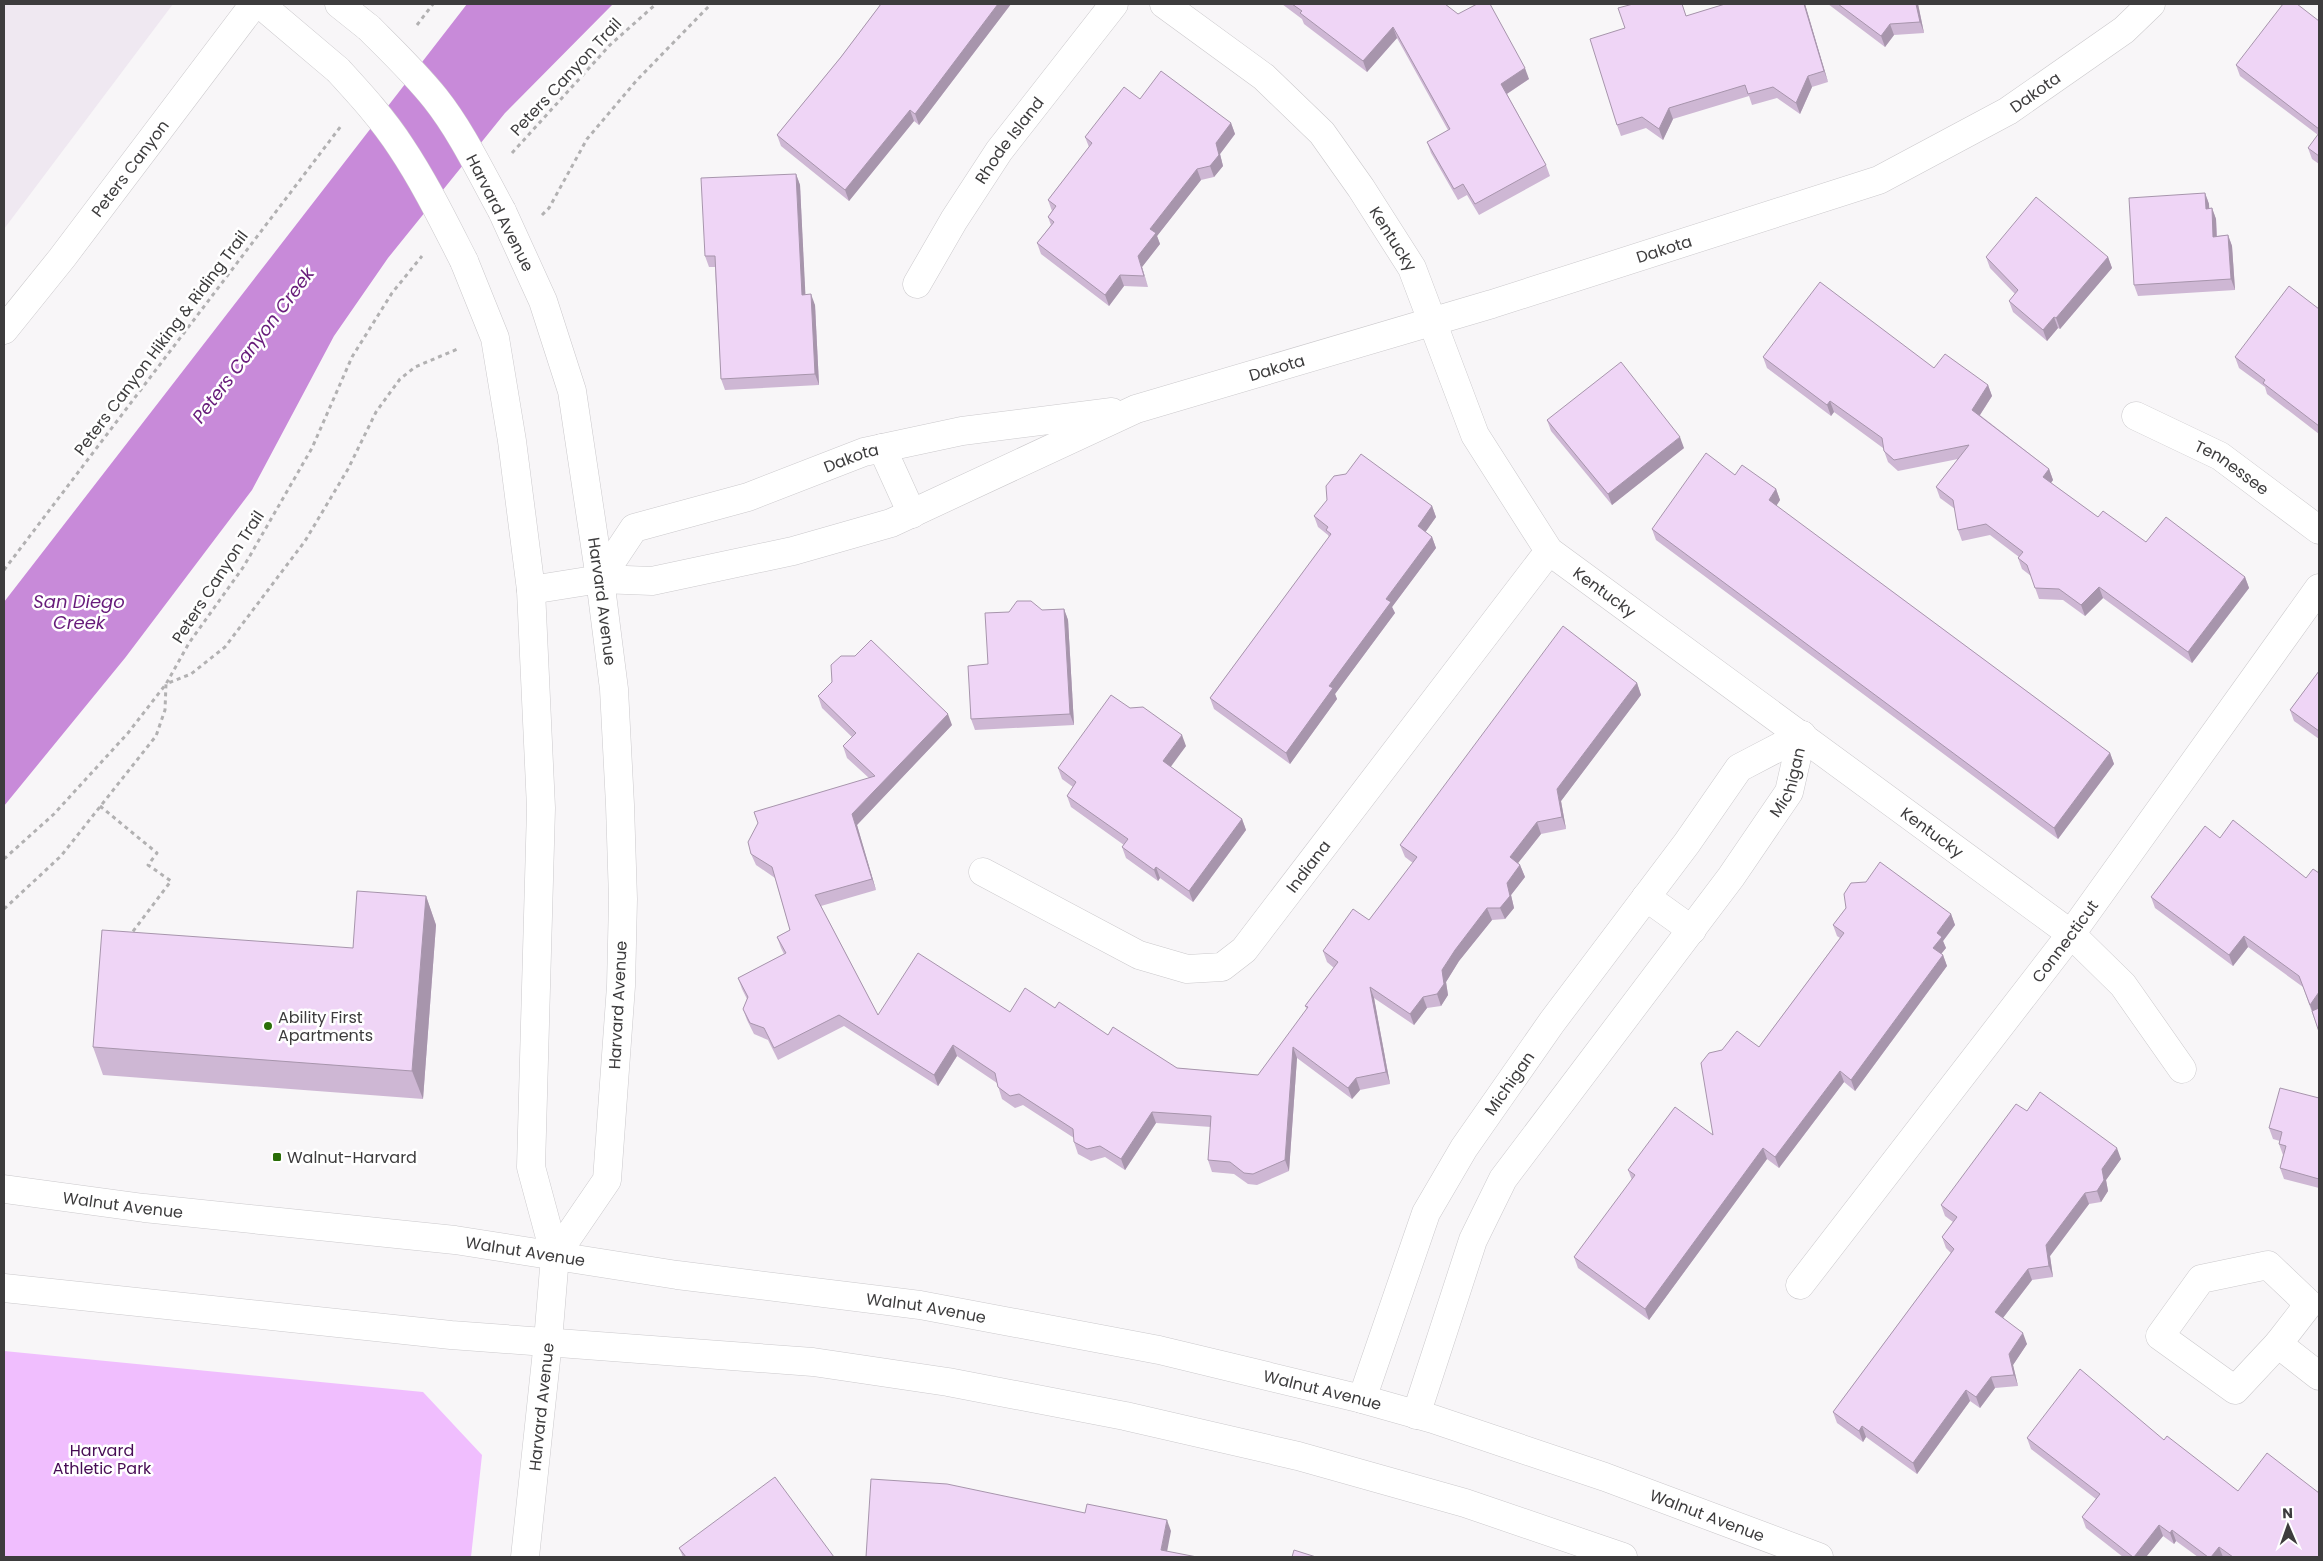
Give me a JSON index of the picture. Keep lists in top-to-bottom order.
{
  "streets": {
    "street": [
      "Dakota",
      "Rhode Island",
      "Peters Canyon",
      "Harvard Avenue",
      "Kentucky",
      "Tennessee",
      "Michigan",
      "Indiana",
      "Connecticut",
      "Walnut Avenue"
    ],
    "path": ["Peters Canyon Trail", "Peters Canyon Hiking & Riding Trail"]
  },
  "crossings": [
    ["Dakota", "Harvard Avenue"],
    ["Dakota", "Kentucky"],
    ["Harvard Avenue", "Walnut Avenue"],
    ["Kentucky", "Michigan"],
    ["Kentucky", "Indiana"],
    ["Kentucky", "Connecticut"],
    ["Michigan", "Walnut Avenue"]
  ],
  "water": ["Peters Canyon Creek", "San Diego Creek"],
  "parks": ["Harvard Athletic Park"],
  "places": {
    "other": ["Ability First Apartments"],
    "transit": ["Walnut-Harvard"]
  },
  "north": "top"
}
